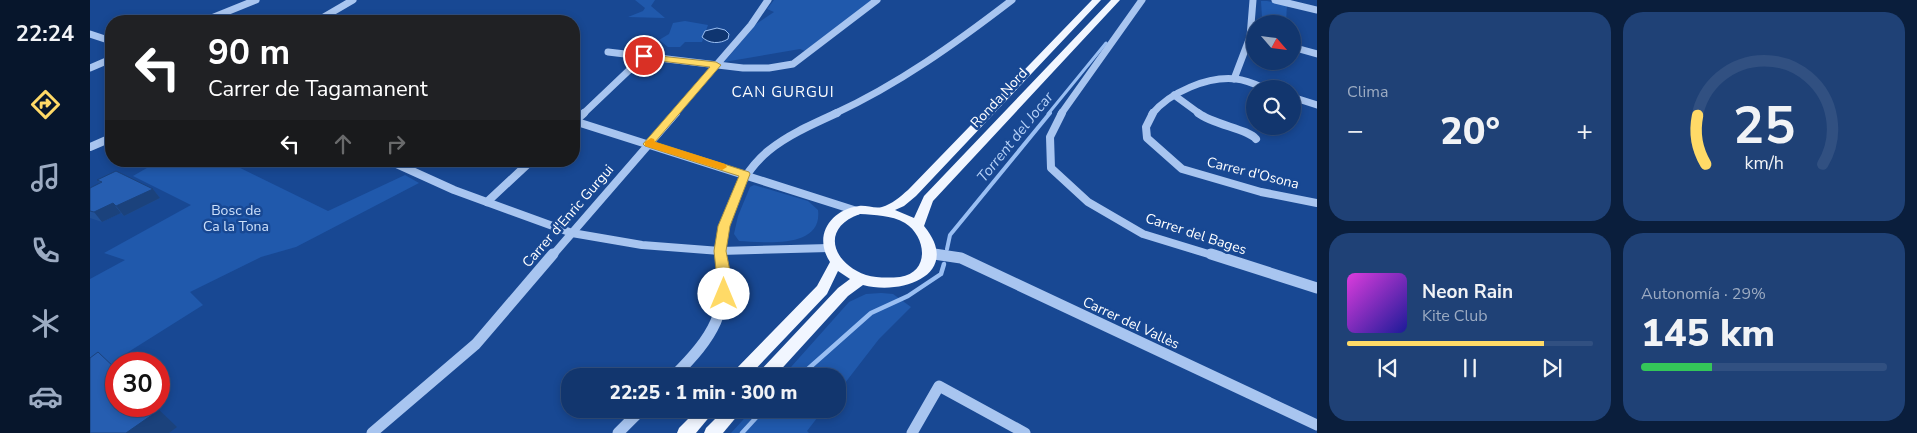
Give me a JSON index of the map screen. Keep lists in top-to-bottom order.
{
  "streets": {
    "main road": ["Ronda Nord"],
    "street": [
      "Carrer d'Osona",
      "Carrer d'Enric Gurgui",
      "Carrer del Bages",
      "Carrer del Vallès"
    ]
  },
  "crossings": [
    ["Ronda Nord", "Carrer del Vallès"]
  ],
  "districts": ["CAN GURGUI"],
  "water": ["Torrent del Jocar"],
  "parks": ["Bosc de Ca la Tona"],
  "north": "bottom right",
  "page": {
    "tabs": "22:24",
    "tile": [
      "Clima",
      ["Autonomía · 29%", "145 km"]
    ],
    "turn": ["90 m", "Carrer de Tagamanent"],
    "heat": ["−", "20°", "+"],
    "song": ["Neon Rain", "Kite Club"],
    "limit": "30",
    "trip": "22:25 · 1 min · 300 m",
    "gauge": ["25", "km/h"]
  }
}
